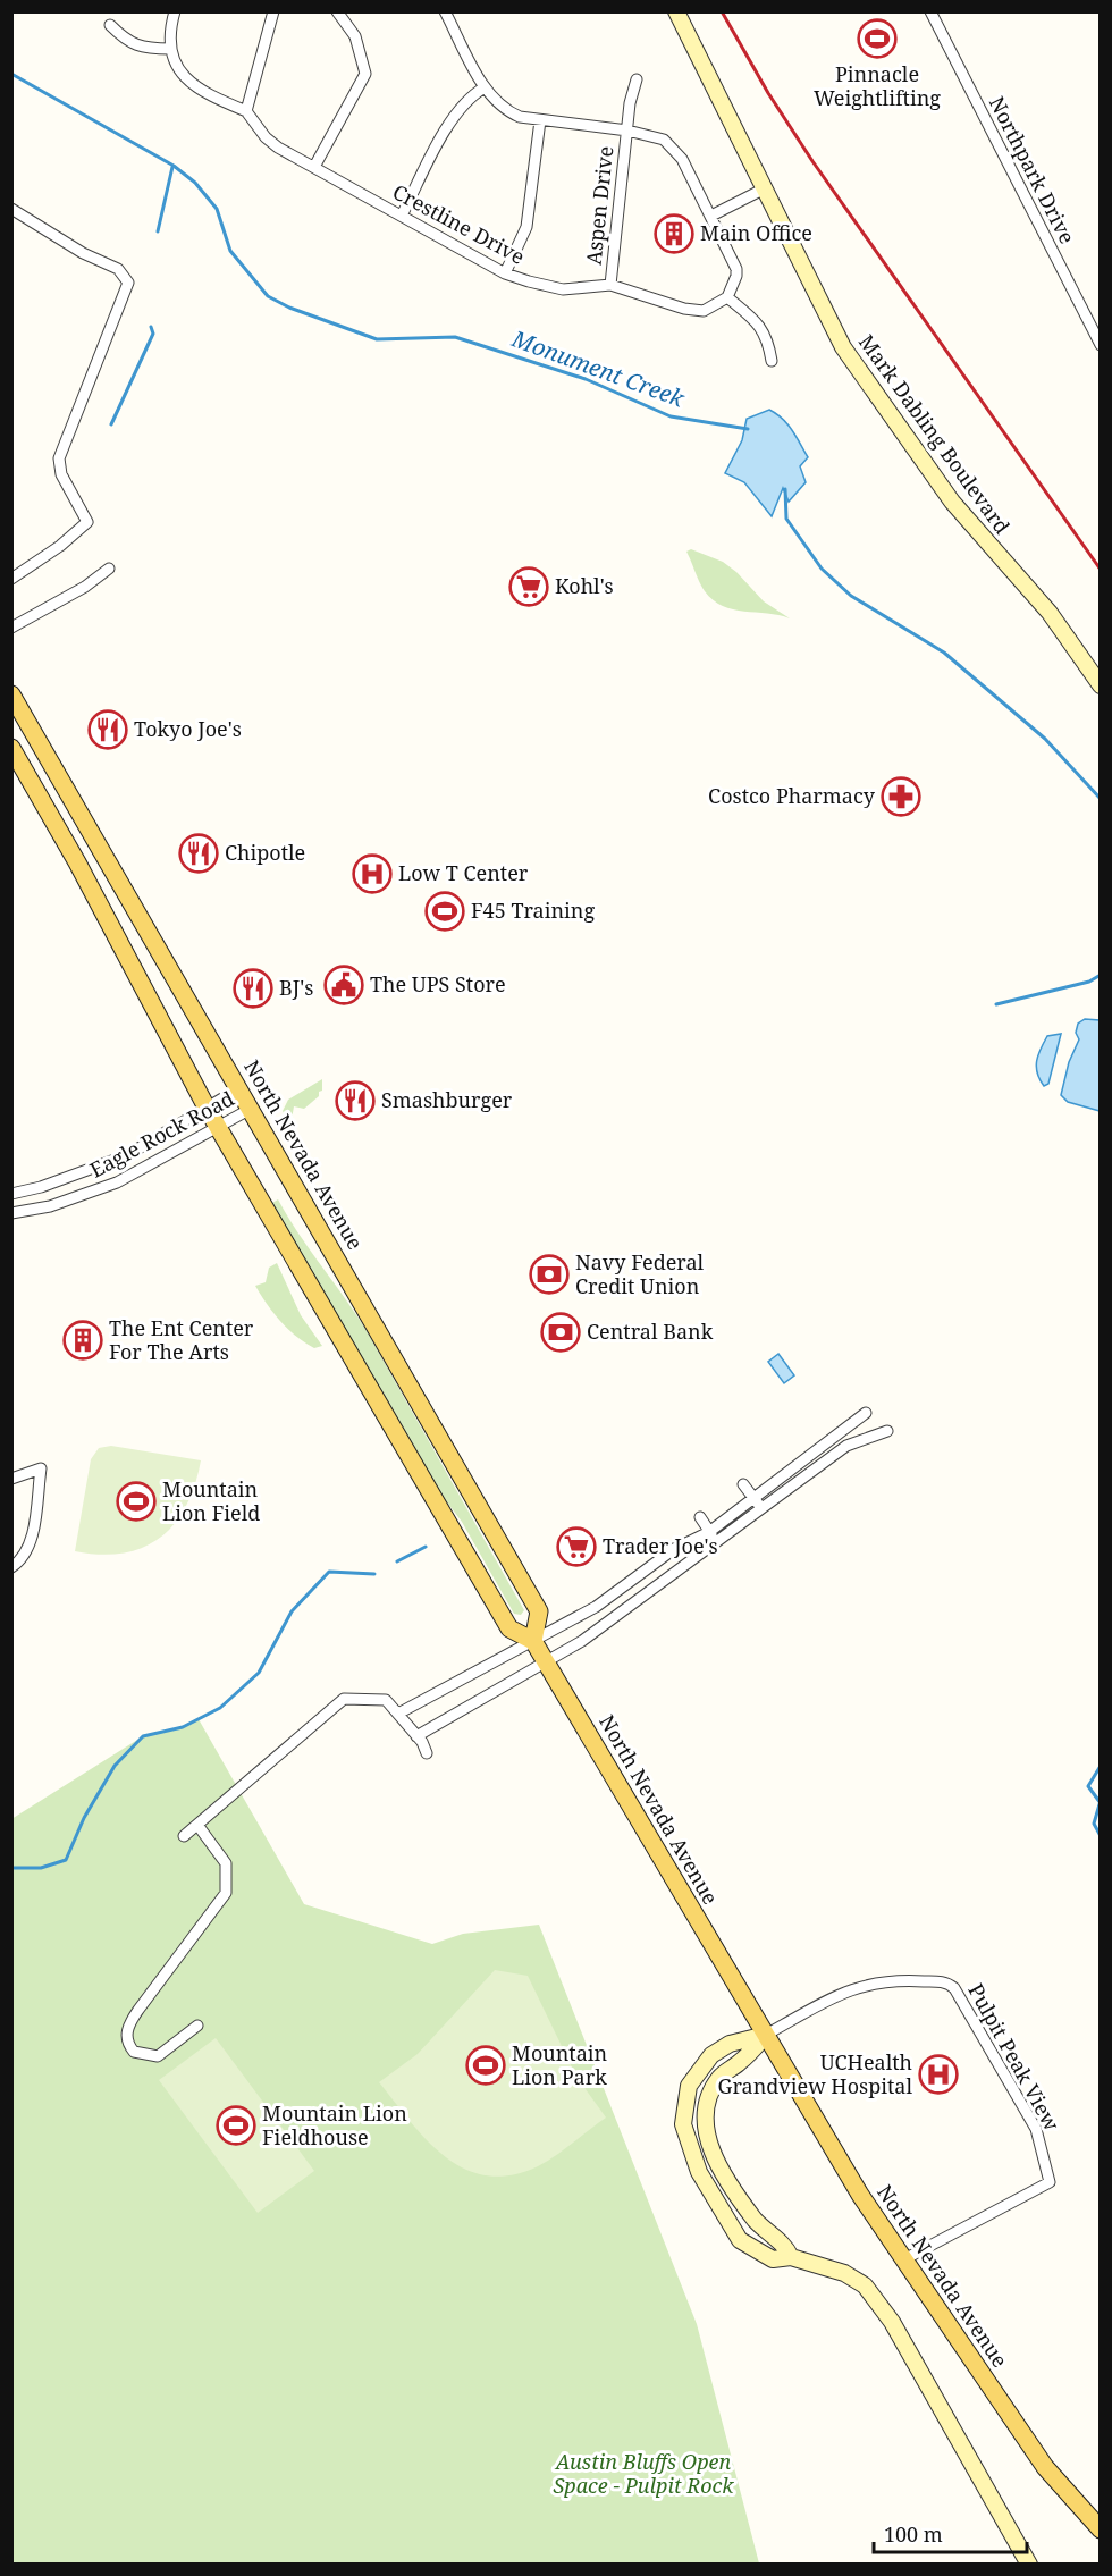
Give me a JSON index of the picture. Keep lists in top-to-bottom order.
{
  "streets": {
    "main road": ["Mark Dabling Boulevard", "North Nevada Avenue"],
    "street": [
      "Northpark Drive",
      "Aspen Drive",
      "Crestline Drive",
      "Eagle Rock Road",
      "Pulpit Peak View"
    ]
  },
  "crossings": [
    ["Aspen Drive", "Crestline Drive"],
    ["Eagle Rock Road", "North Nevada Avenue"],
    ["North Nevada Avenue", "Pulpit Peak View"]
  ],
  "water": ["Monument Creek"],
  "parks": ["Austin Bluffs Open Space - Pulpit Rock"],
  "places": {
    "sports": [
      "Pinnacle Weightlifting",
      "F45 Training",
      "Mountain Lion Field",
      "Mountain Lion Park",
      "Mountain Lion Fieldhouse"
    ],
    "building": ["Main Office", "The Ent Center For The Arts"],
    "supermarket": ["Kohl's", "Trader Joe's"],
    "restaurant": [
      "Tokyo Joe's",
      "Chipotle",
      "BJ's",
      "Smashburger"
    ],
    "pharmacy": ["Costco Pharmacy"],
    "hospital": ["Low T Center", "UCHealth Grandview Hospital"],
    "public building": ["The UPS Store"],
    "bank": ["Navy Federal Credit Union", "Central Bank"]
  },
  "scale_bar": "100 m"
}
